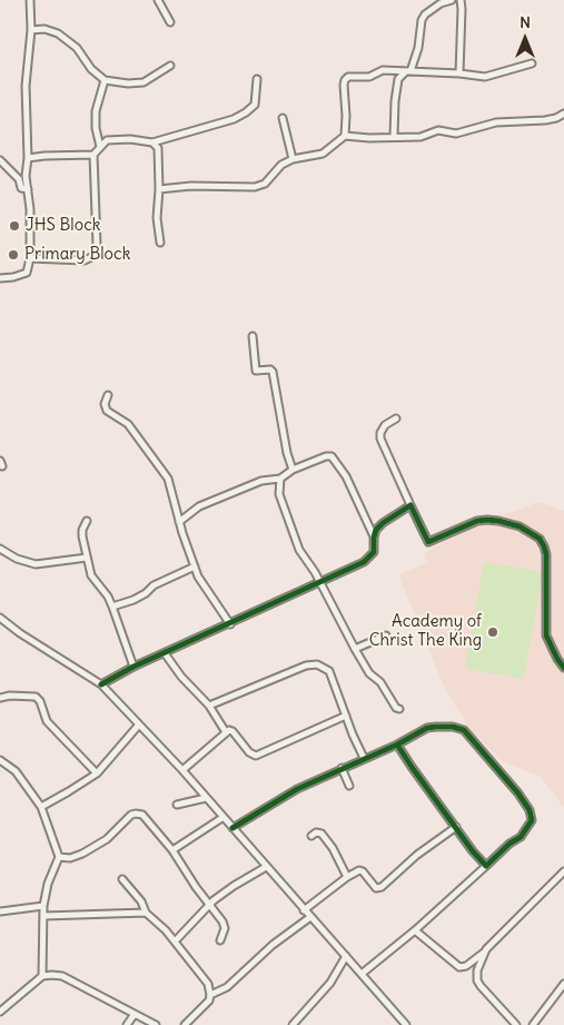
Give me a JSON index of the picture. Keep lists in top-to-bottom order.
{
  "places": ["JHS Block", "Primary Block", "Academy of Christ The King"],
  "north": "top"
}
